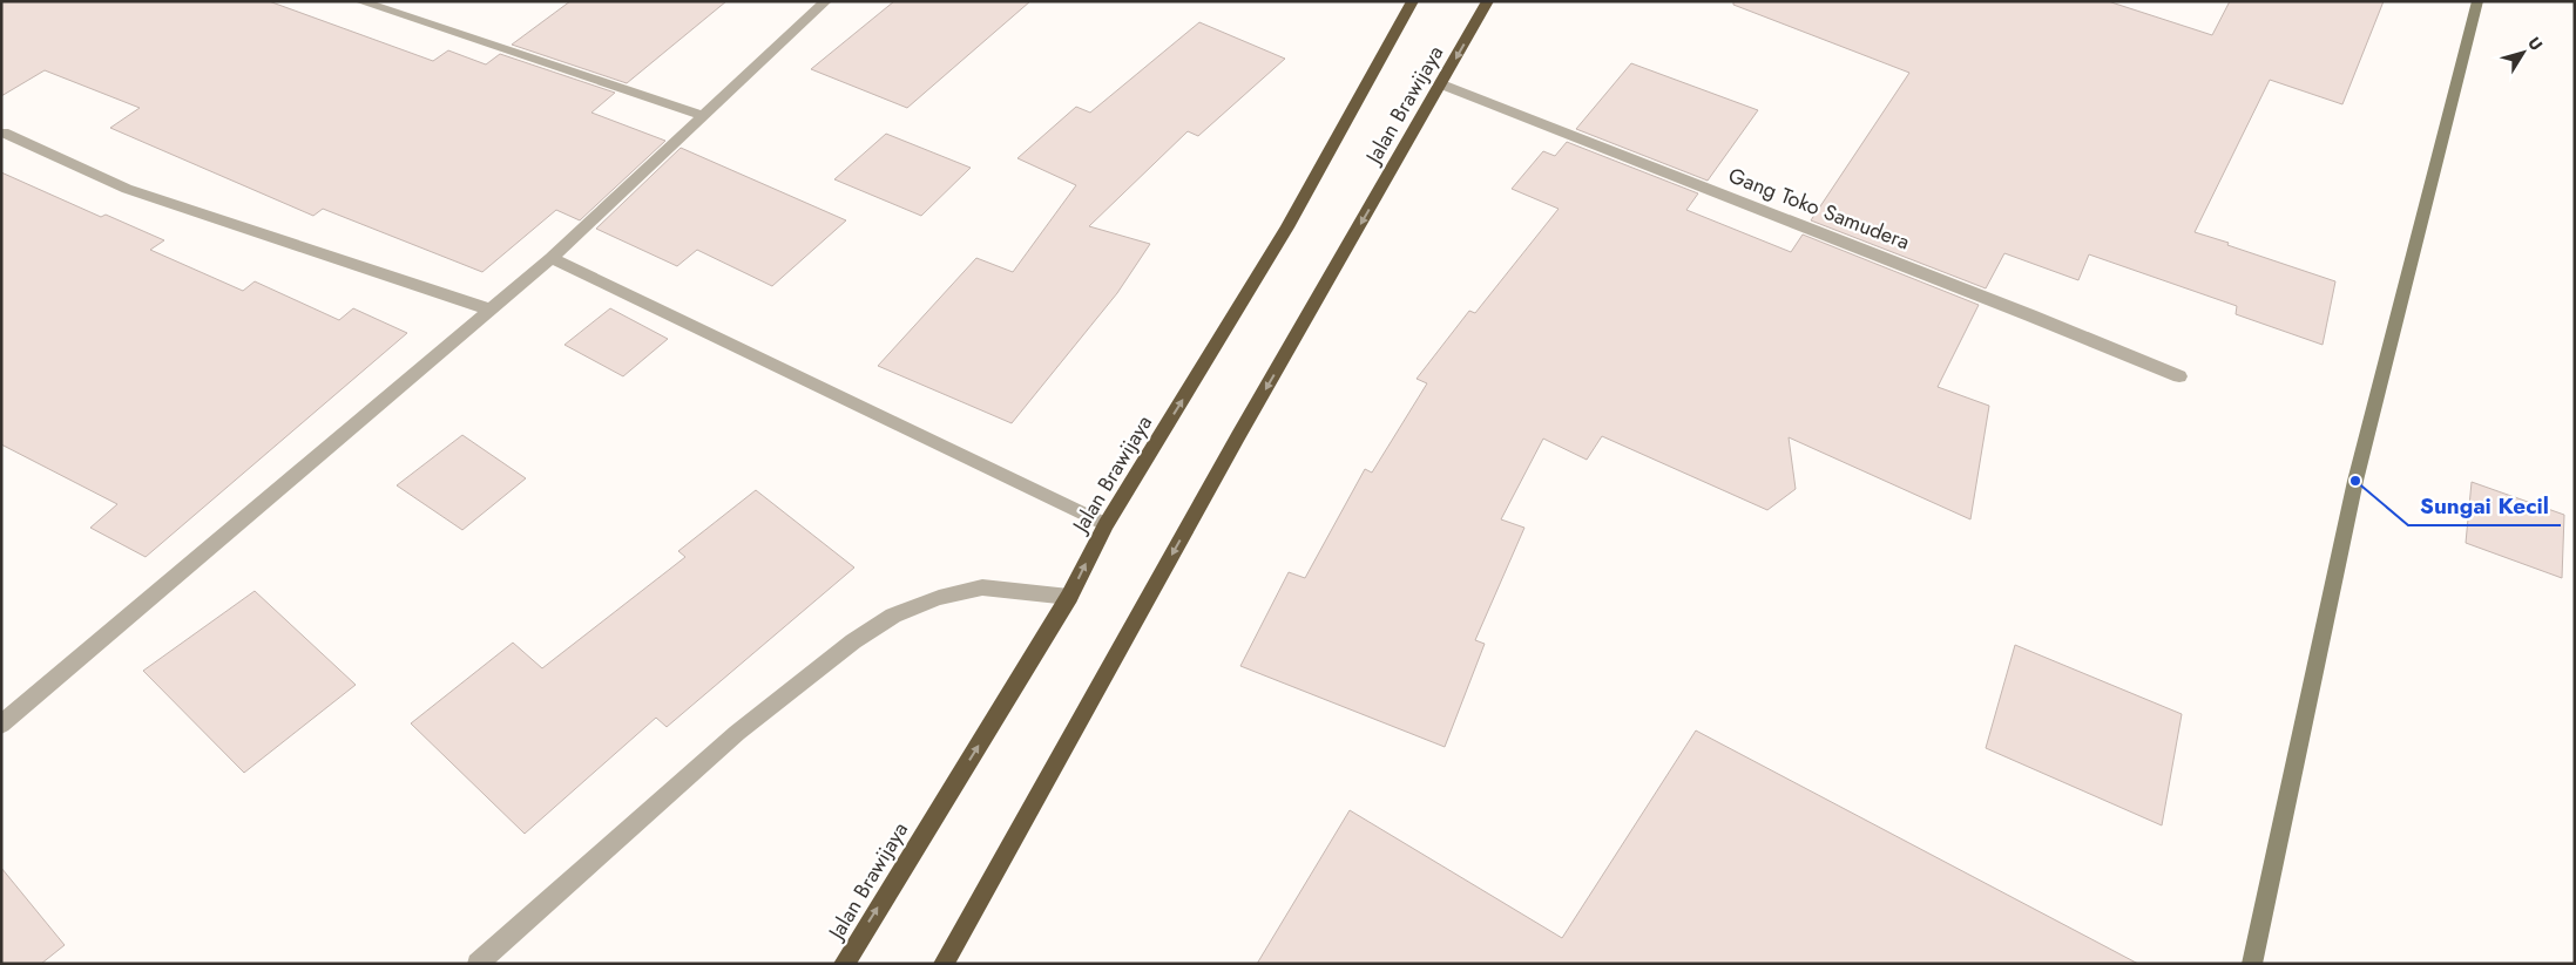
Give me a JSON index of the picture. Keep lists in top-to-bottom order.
{
  "streets": {
    "highway": ["Jalan Brawijaya"],
    "street": ["Gang Toko Samudera"]
  },
  "crossings": [
    ["Jalan Brawijaya", "Gang Toko Samudera"]
  ],
  "places": ["Sungai Kecil"],
  "north": "top right"
}
